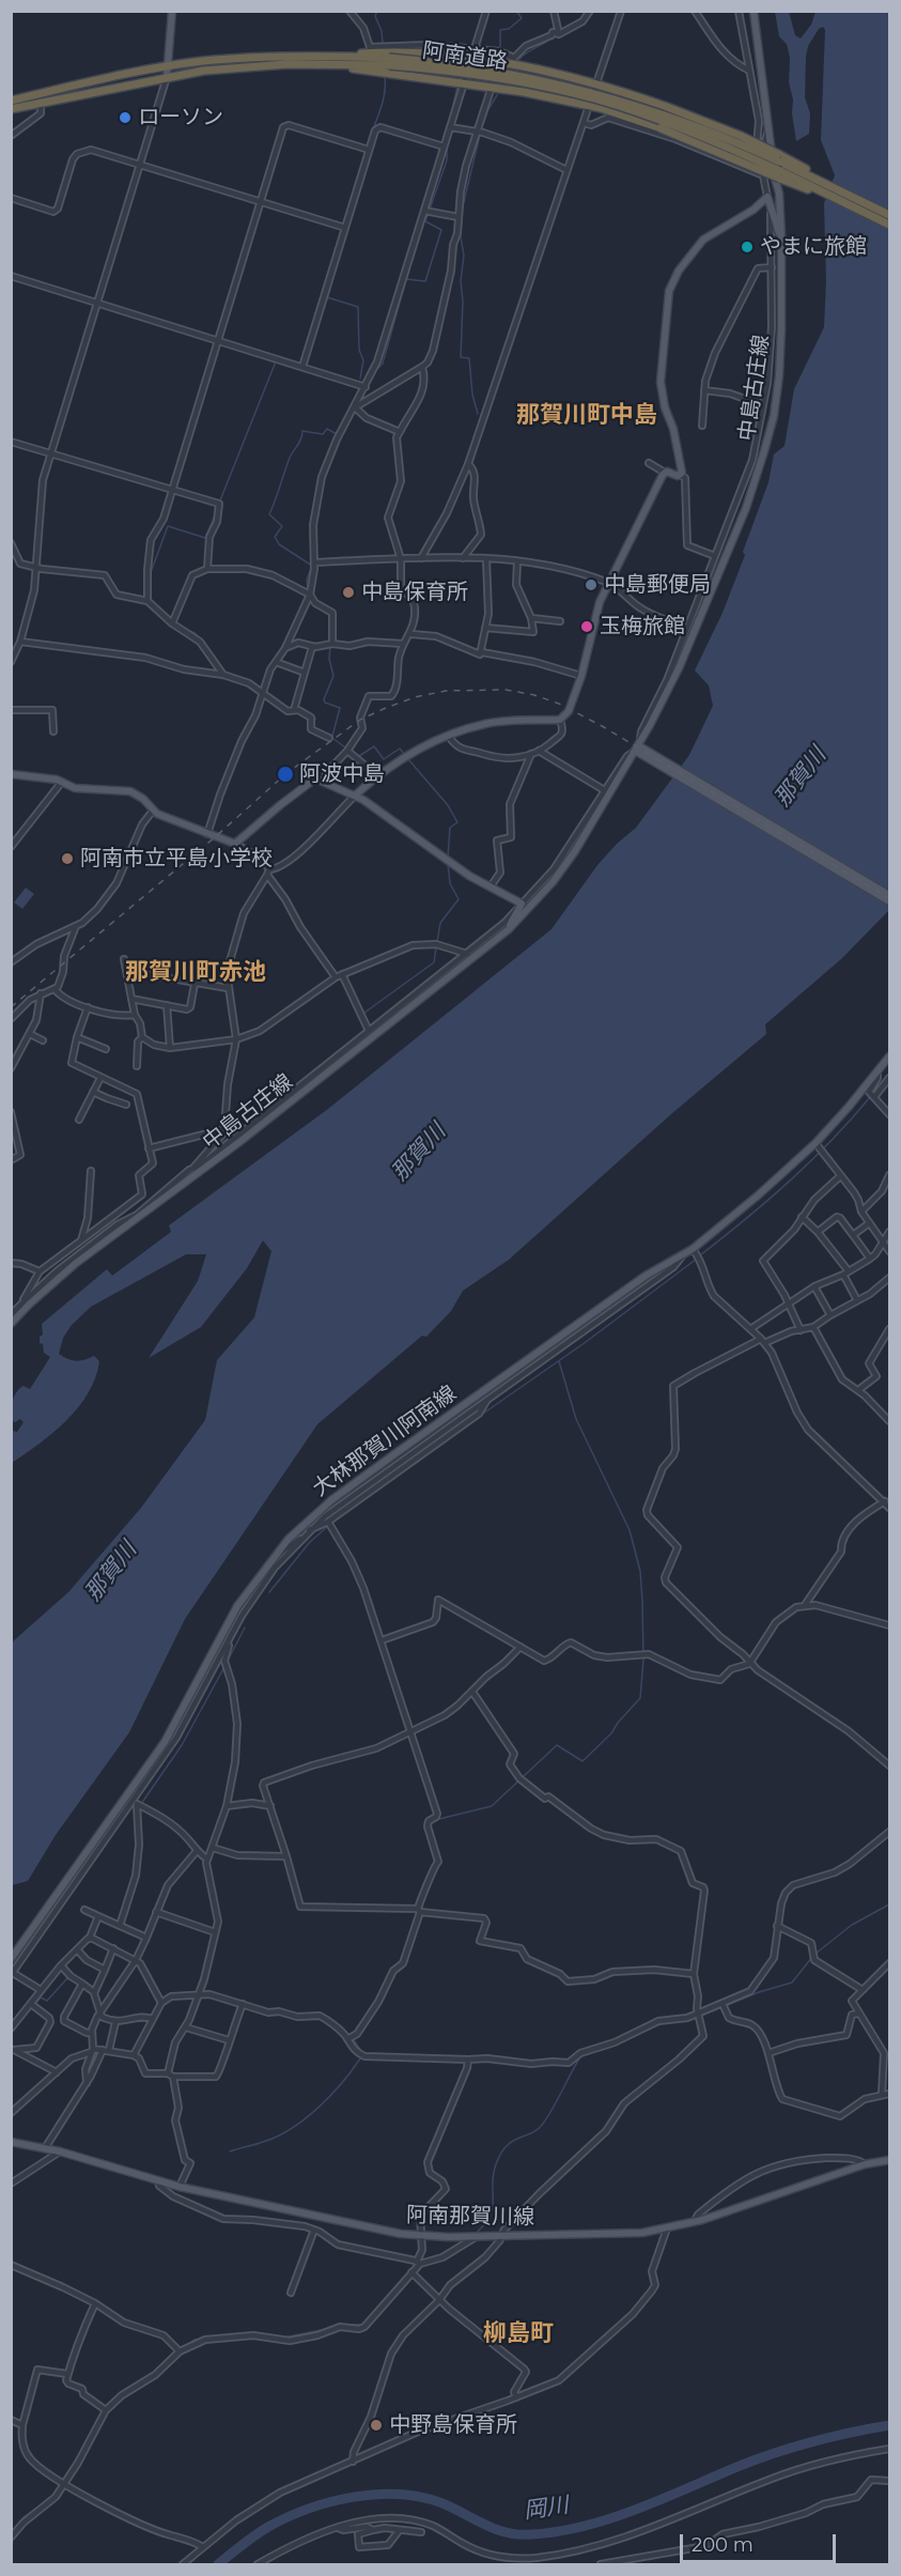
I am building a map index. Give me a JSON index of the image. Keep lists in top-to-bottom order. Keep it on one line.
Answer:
{"streets":{"highway":["阿南道路"],"main road":["中島古庄線","大林那賀川阿南線","阿南那賀川線"]},"districts":["那賀川町中島","那賀川町赤池","柳島町"],"water":["那賀川","岡川"],"places":["ローソン","やまに旅館","中島郵便局","中島保育所","玉梅旅館","阿波中島","阿南市立平島小学校","中野島保育所"],"scale_bar":"200 m"}
